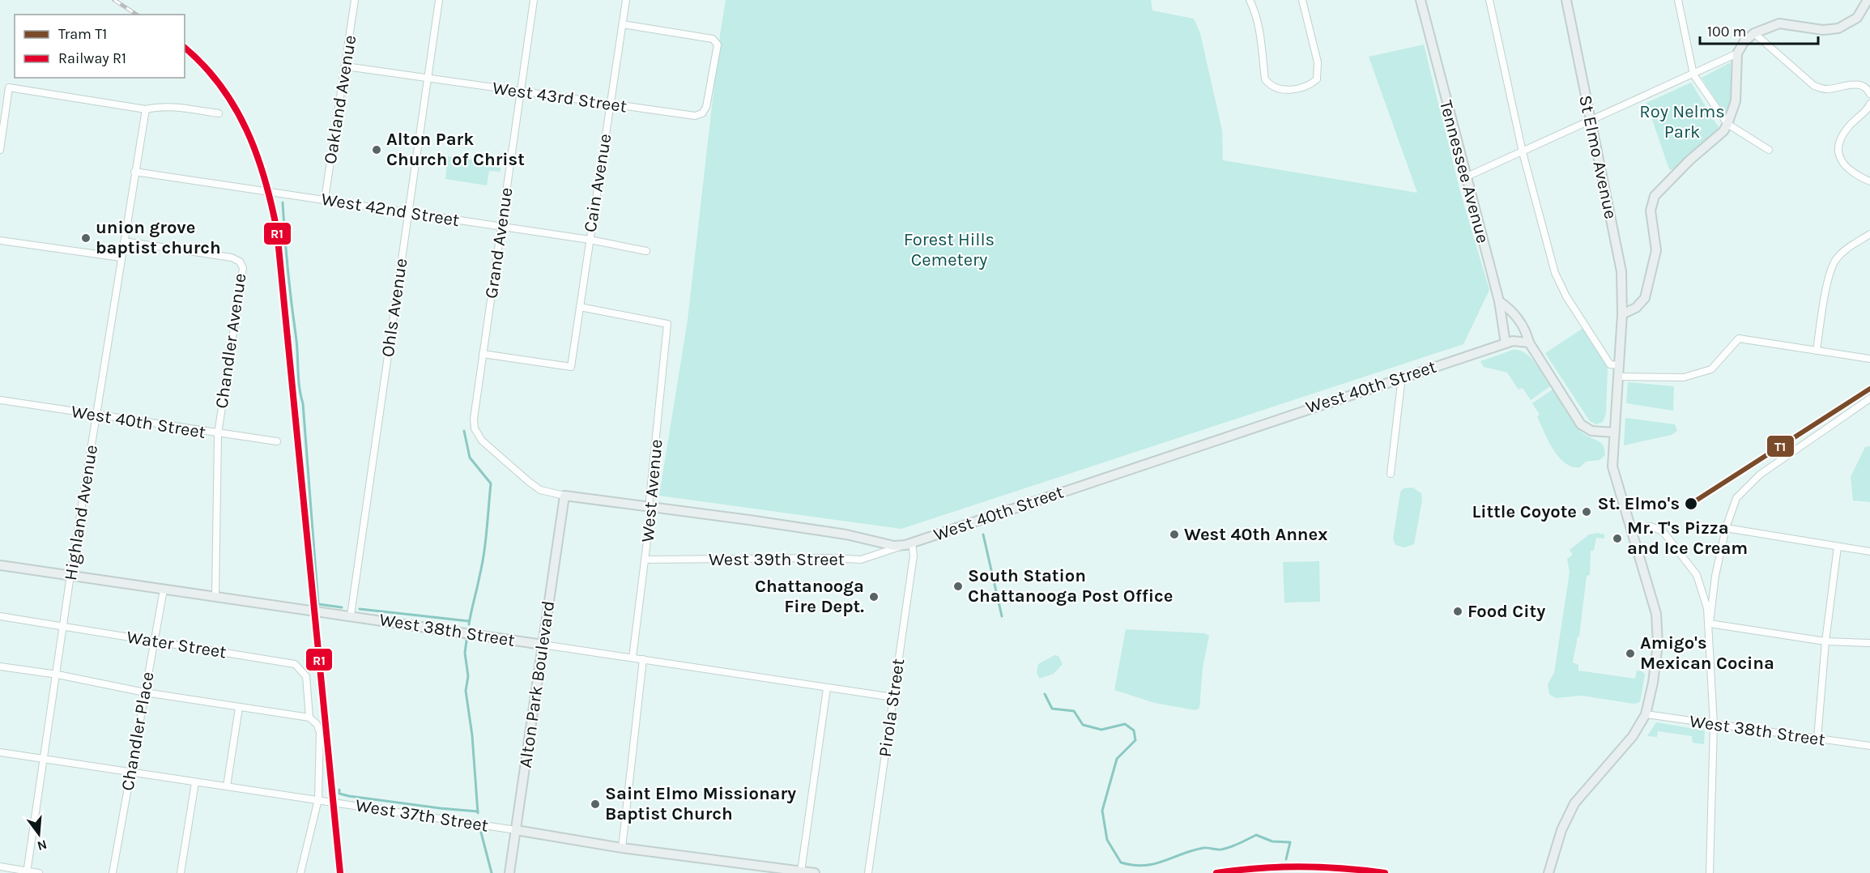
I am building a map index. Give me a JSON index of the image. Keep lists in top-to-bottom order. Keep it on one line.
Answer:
{"streets":{"main road":["St Elmo Avenue","Tennessee Avenue","West 40th Street","West 38th Street","Alton Park Boulevard","West 37th Street"],"street":["West 43rd Street","Oakland Avenue","Cain Avenue","West 42nd Street","Grand Avenue","Ohls Avenue","Chandler Avenue","West Avenue","Highland Avenue","West 39th Street","Water Street","Pirola Street","Chandler Place"]},"crossings":[["West 43rd Street","Oakland Avenue"],["West 43rd Street","Cain Avenue"],["West 43rd Street","Grand Avenue"],["West 43rd Street","Ohls Avenue"],["Oakland Avenue","West 42nd Street"],["Tennessee Avenue","West 40th Street"],["Cain Avenue","West 42nd Street"],["Cain Avenue","Grand Avenue"],["Cain Avenue","West Avenue"],["West 42nd Street","Grand Avenue"],["West 42nd Street","Ohls Avenue"],["West 42nd Street","Highland Avenue"],["Grand Avenue","West 40th Street"],["Ohls Avenue","West 38th Street"],["Chandler Avenue","West 40th Street"],["Chandler Avenue","Highland Avenue"],["Chandler Avenue","West 38th Street"],["West 40th Street","West Avenue"],["West 40th Street","Highland Avenue"],["West 40th Street","West 39th Street"],["West 40th Street","Alton Park Boulevard"],["West 40th Street","Pirola Street"],["West Avenue","West 39th Street"],["West Avenue","West 38th Street"],["Highland Avenue","West 38th Street"],["Highland Avenue","Water Street"],["Highland Avenue","West 37th Street"],["West 39th Street","Pirola Street"],["West 38th Street","Alton Park Boulevard"],["West 38th Street","Pirola Street"],["West 38th Street","Chandler Place"],["Water Street","Chandler Place"],["Alton Park Boulevard","West 37th Street"],["Chandler Place","West 37th Street"]],"parks":["Roy Nelms Park","Forest Hills Cemetery"],"places":["Alton Park Church of Christ","union grove baptist church","St. Elmo's","Little Coyote","West 40th Annex","Mr. T's Pizza and Ice Cream","South Station Chattanooga Post Office","Chattanooga Fire Dept.","Food City","Amigo's Mexican Cocina","Saint Elmo Missionary Baptist Church"],"lines":["rail line R1","tram line T1"],"legend":["Tram T1","Railway R1"],"scale_bar":"100 m","north":"bottom"}
